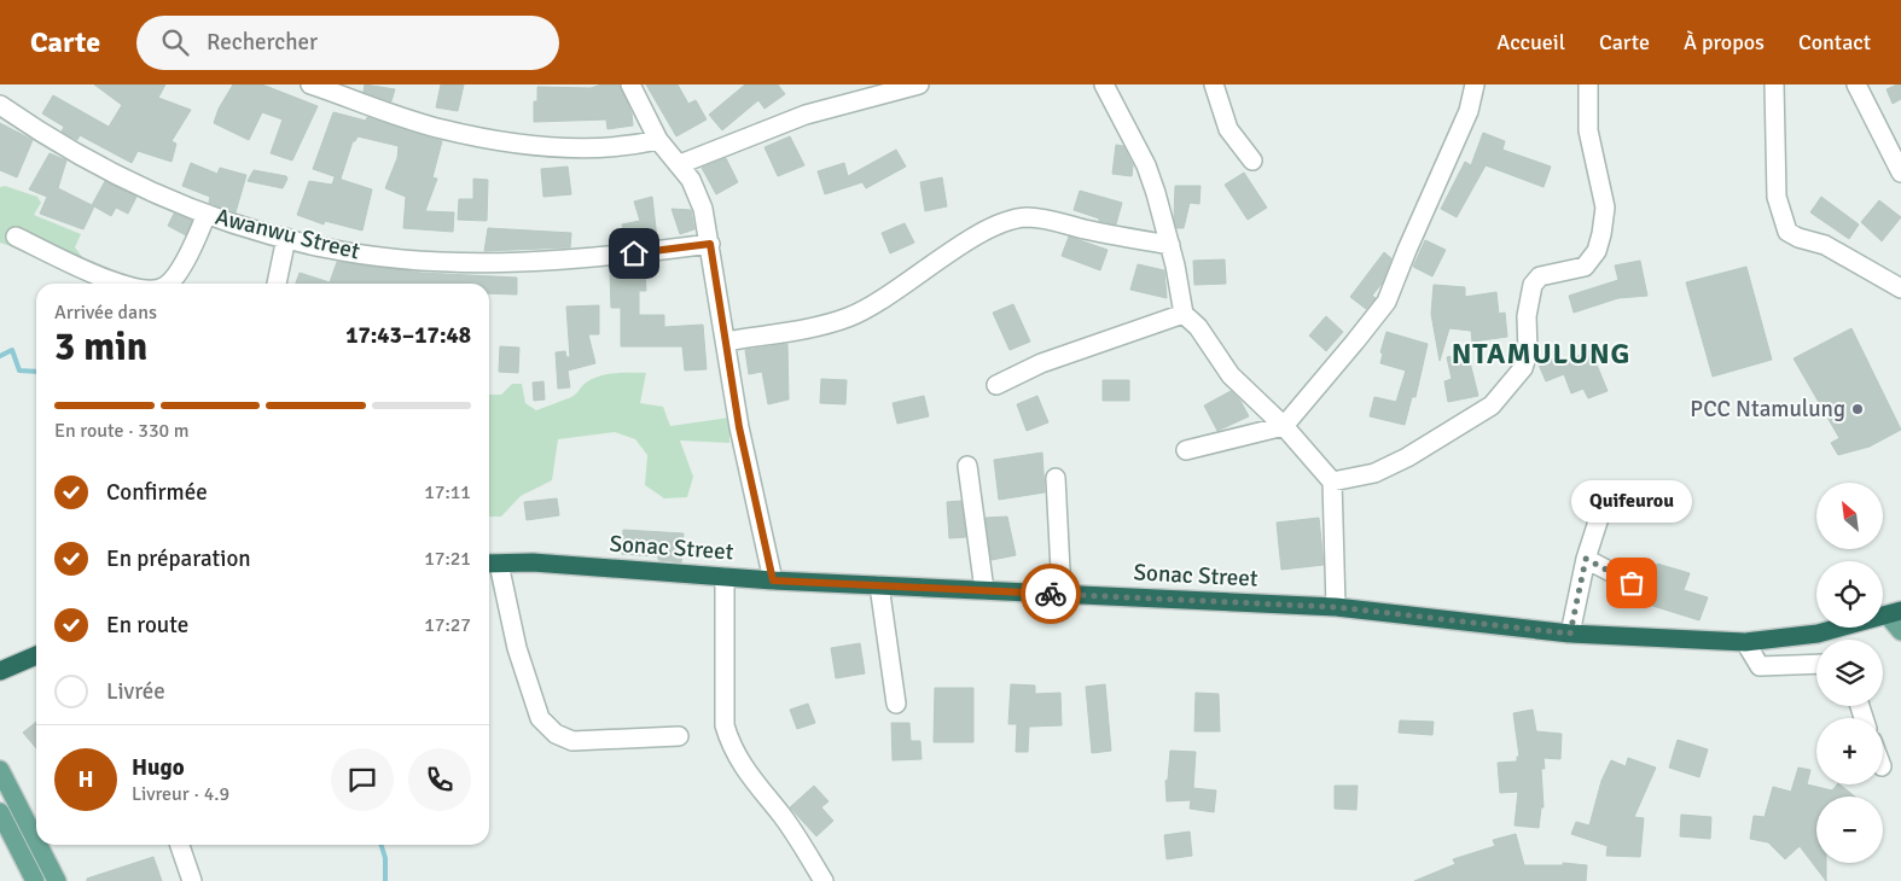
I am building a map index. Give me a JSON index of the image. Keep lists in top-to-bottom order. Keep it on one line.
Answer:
{"streets":{"highway":["Sonac Street"],"street":["Awanwu Street"]},"districts":["NTAMULUNG"],"places":["PCC Ntamulung","Quifeurou"],"north":"top left","page":{"header":"Carte","search":"Rechercher","nav":["Accueil","Carte","À propos","Contact"],"heading":["3 min","Arrivée dans","17:43–17:48"],"panel":["Hugo","Livreur · 4.9"],"bar":"En route · 330 m","list":[["Confirmée","17:11"],["En préparation","17:21"],["En route","17:27"],"Livrée"],"bubble":"Quifeurou","map_buttons":["+","−"],"round":"H"}}
